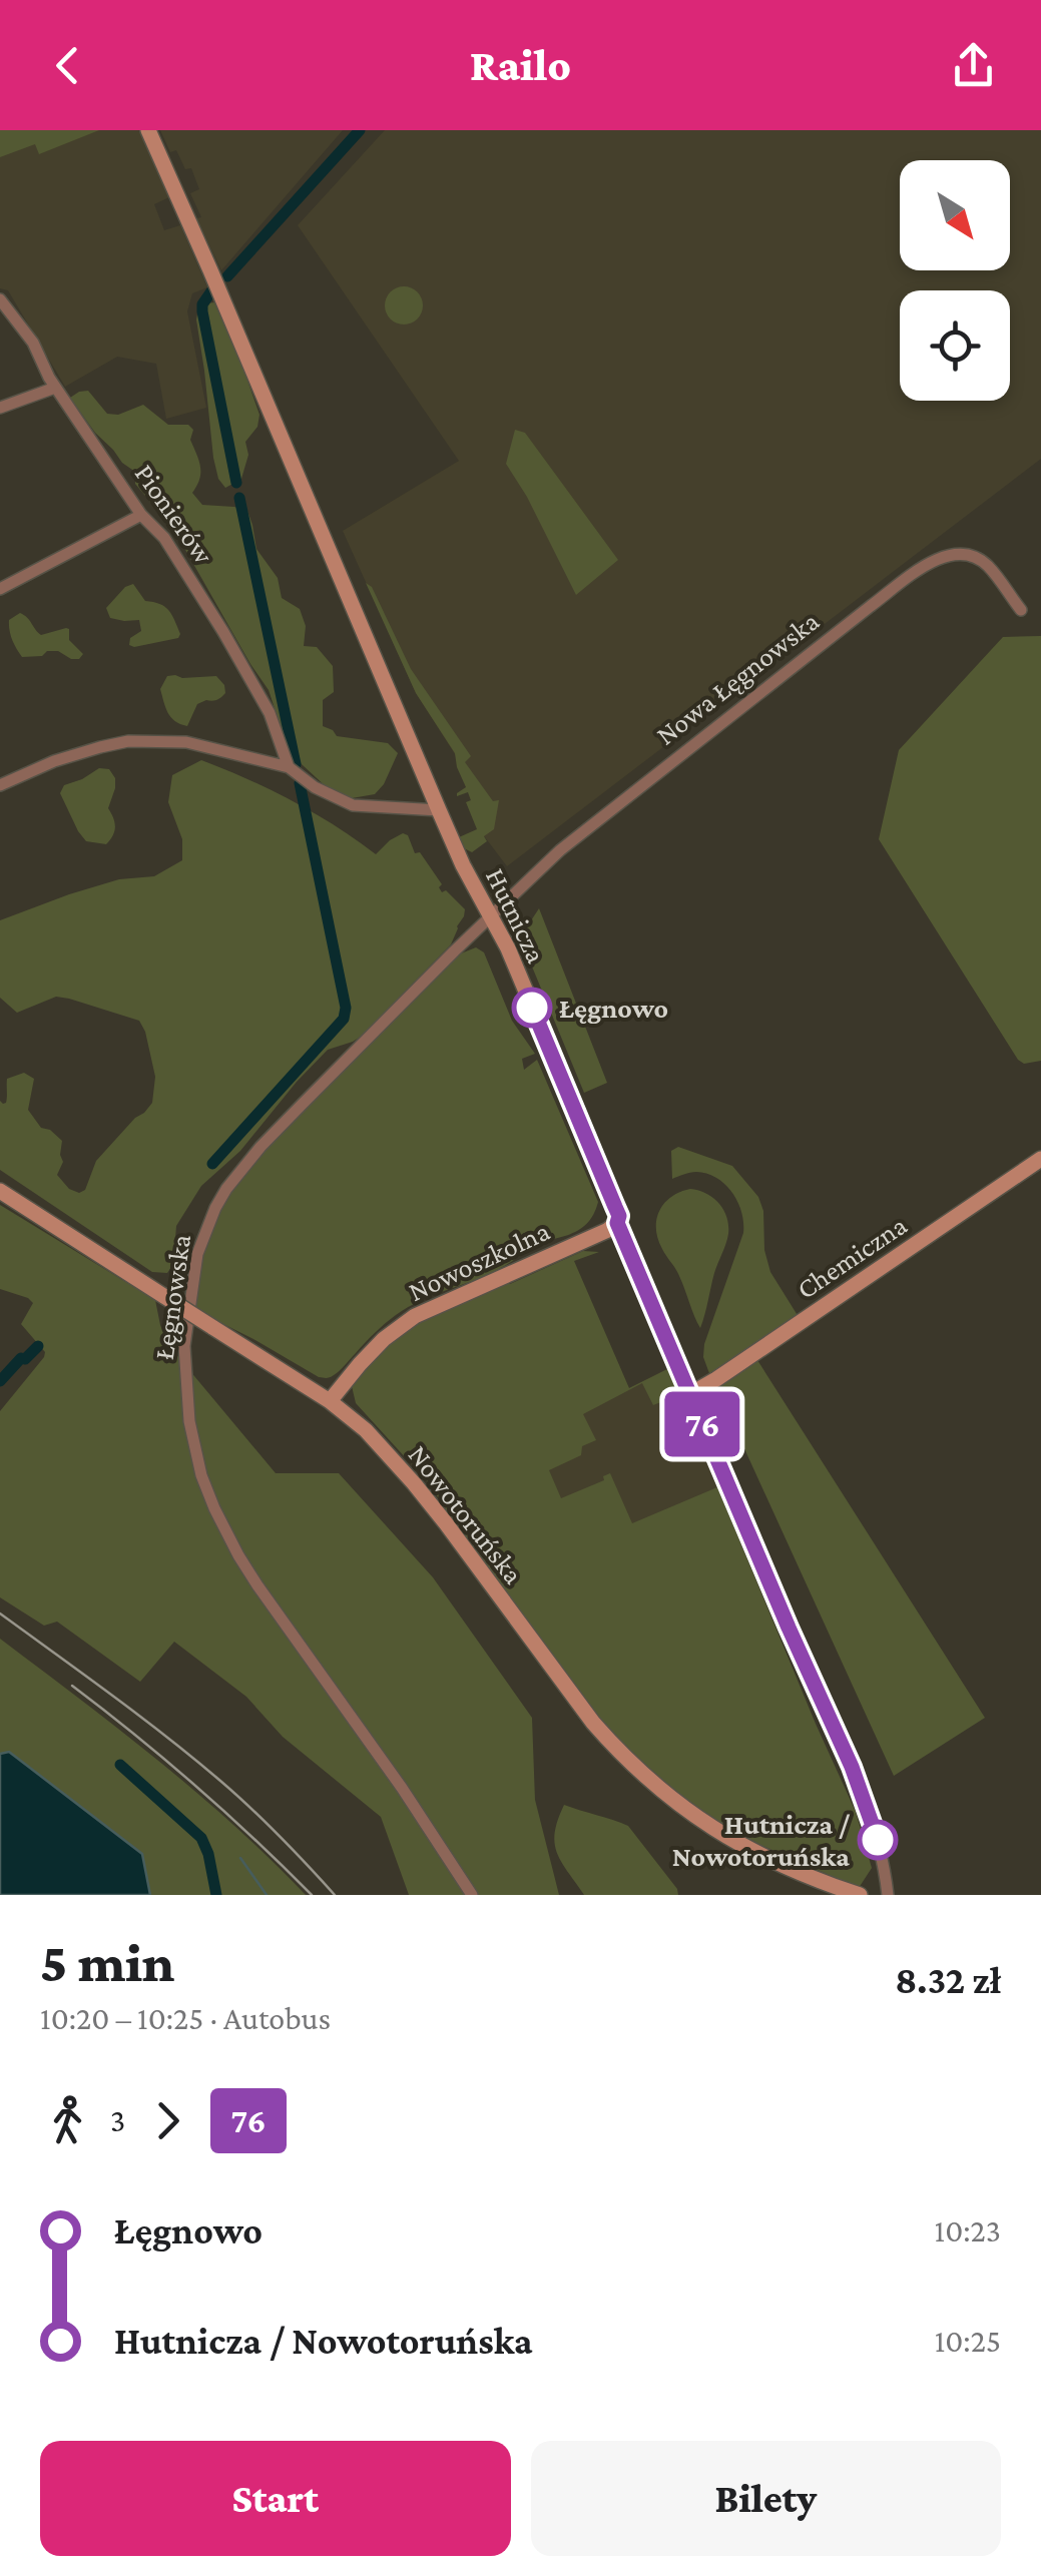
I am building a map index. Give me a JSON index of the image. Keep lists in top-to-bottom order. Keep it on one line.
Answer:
{"streets":{"street":["Pionierów","Nowa Łęgnowska","Hutnicza","Chemiczna","Nowoszkolna","Łęgnowska","Nowotoruńska"]},"crossings":[["Nowa Łęgnowska","Hutnicza"],["Nowa Łęgnowska","Łęgnowska"],["Hutnicza","Chemiczna"],["Hutnicza","Nowoszkolna"],["Hutnicza","Łęgnowska"],["Nowoszkolna","Nowotoruńska"]],"places":["Łęgnowo","Hutnicza / Nowotoruńska"],"lines":["bus line 76"],"north":"bottom right","page":{"header":"Railo","on_map":"76","heading":["5 min","10:20 – 10:25 · Autobus","8.32 zł"],"legs":["3","76"],"list":[{"name":"Łęgnowo","value":"10:23"},{"name":"Hutnicza / Nowotoruńska","value":"10:25"}],"buttons":["Start","Bilety"]}}
